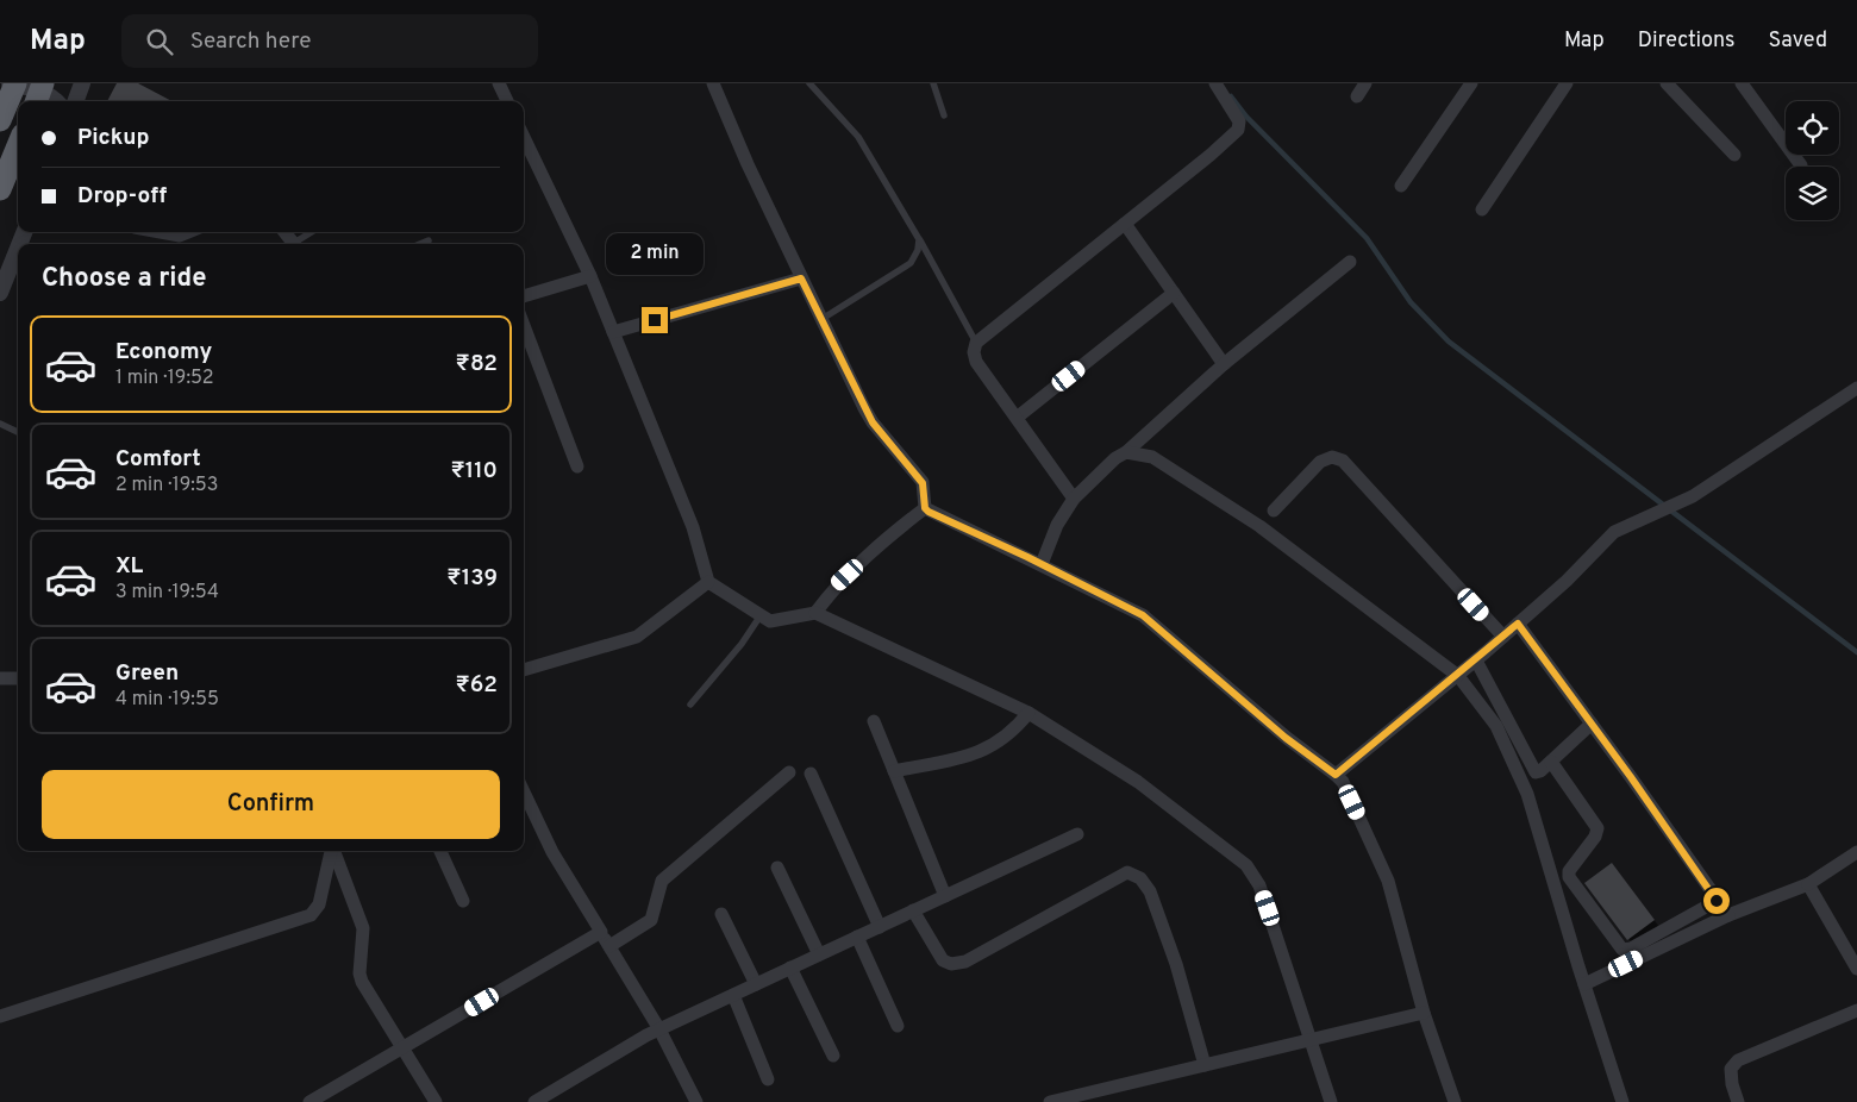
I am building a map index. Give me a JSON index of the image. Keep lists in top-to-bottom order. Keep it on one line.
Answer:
{"page":{"header":"Map","search":"Search here","nav":["Map","Directions","Saved"],"banner":["Pickup","Drop-off"],"bubble":"2 min","heading":"Choose a ride","list":[{"name":"Economy","note":"1 min · 19:52","value":"₹82"},{"name":"Comfort","note":"2 min · 19:53","value":"₹110"},{"name":"XL","note":"3 min · 19:54","value":"₹139"},{"name":"Green","note":"4 min · 19:55","value":"₹62"}],"buttons":"Confirm"}}
